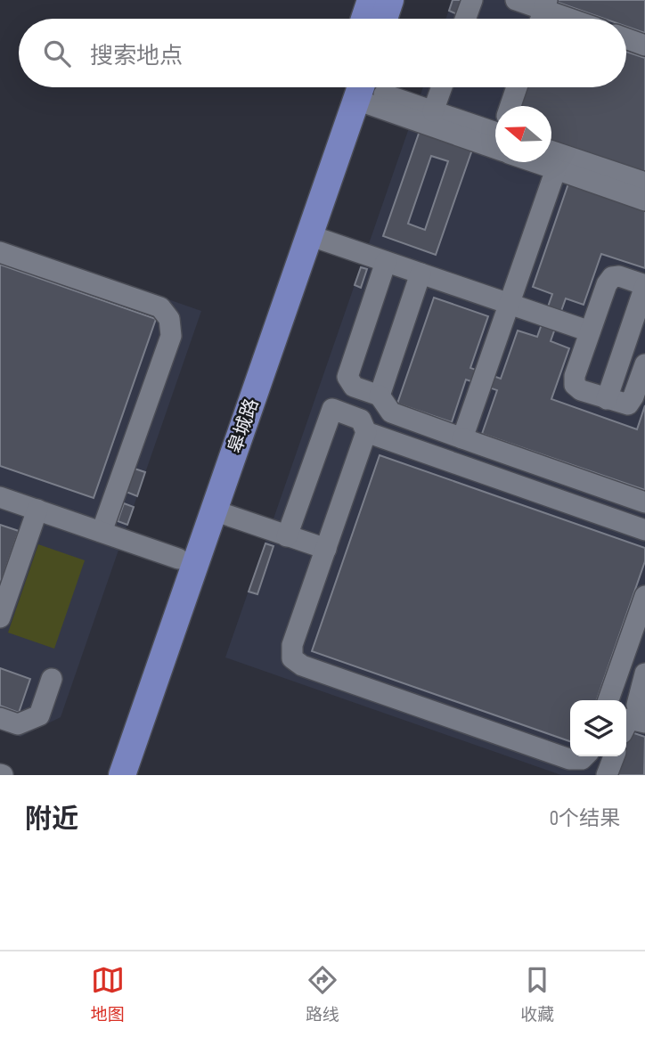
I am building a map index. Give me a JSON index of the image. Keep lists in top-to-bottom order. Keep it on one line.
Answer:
{"streets":{"main road":["皋城路"]},"north":"left","page":{"search":"搜索地点","heading":["附近","0个结果"],"nav":["地图","路线","收藏"]}}
